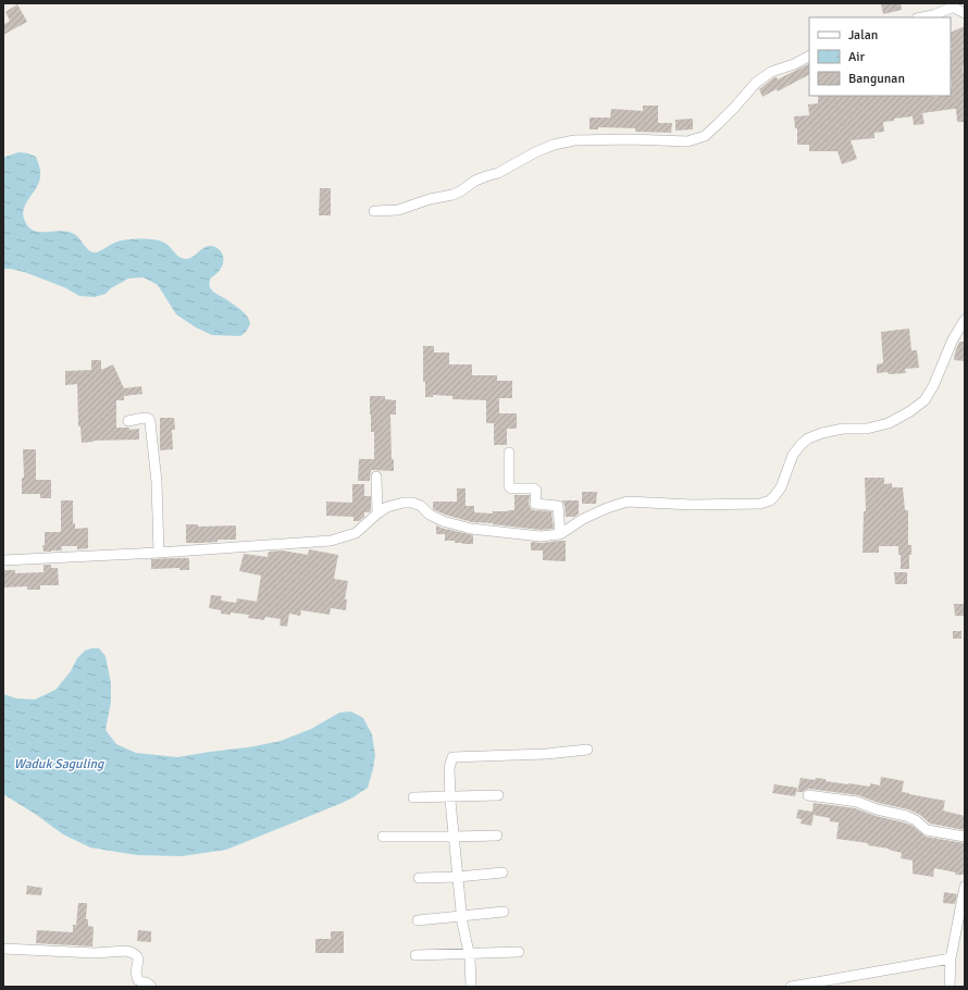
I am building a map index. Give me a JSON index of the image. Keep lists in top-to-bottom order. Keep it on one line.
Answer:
{"water":["Waduk Saguling"],"legend":["Jalan","Air","Bangunan"]}
